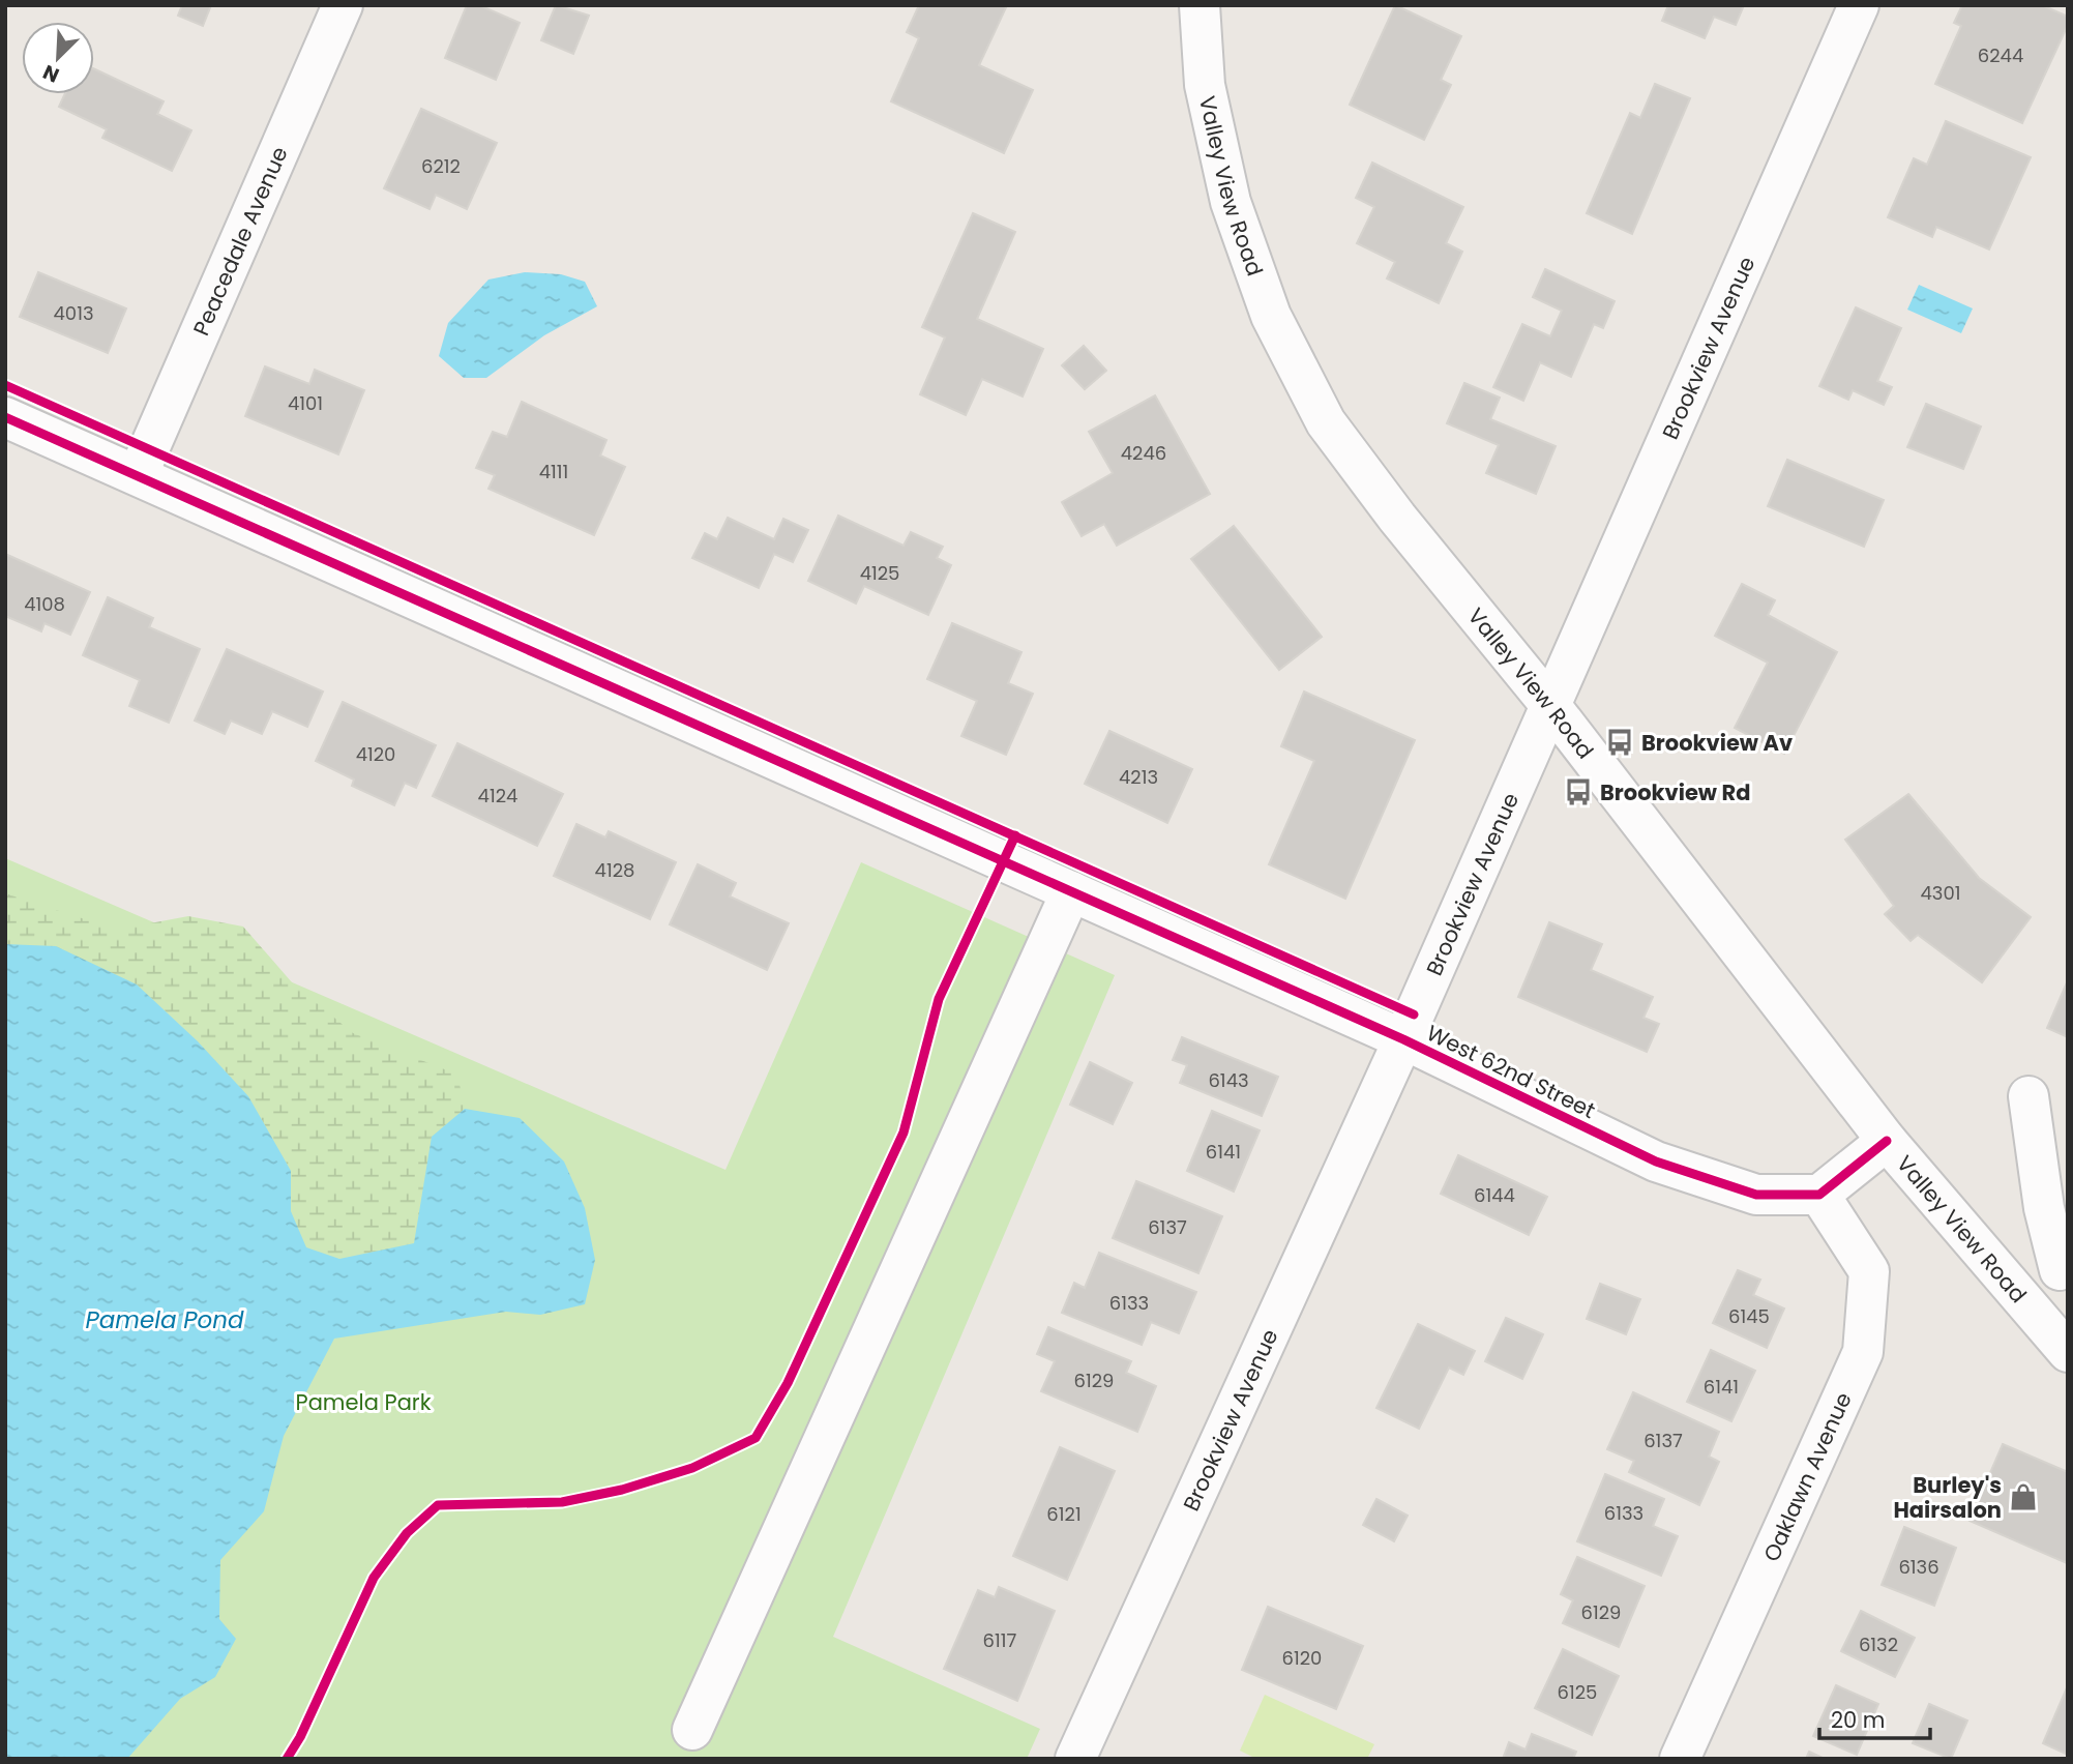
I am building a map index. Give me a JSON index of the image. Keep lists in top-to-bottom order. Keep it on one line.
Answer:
{"streets":{"street":["Valley View Road","Peacedale Avenue","Brookview Avenue","West 62nd Street","Oaklawn Avenue"]},"crossings":[["Valley View Road","Brookview Avenue"],["Peacedale Avenue","West 62nd Street"],["Brookview Avenue","West 62nd Street"],["West 62nd Street","Oaklawn Avenue"]],"water":["Pamela Pond"],"parks":["Pamela Park"],"places":{"bus stop":["Brookview Av","Brookview Rd"],"shop":["Burley's Hairsalon"]},"house_numbers":["6244","6212","4013","4101","4246","4111","4125","4108","4120","4213","4124","4128","4301","6143","6141","6144","6137","6133","6145","6129","6141","6137","6133","6121","6136","6129","6117","6132","6120","6125"],"scale_bar":"20 m","north":"bottom left"}
